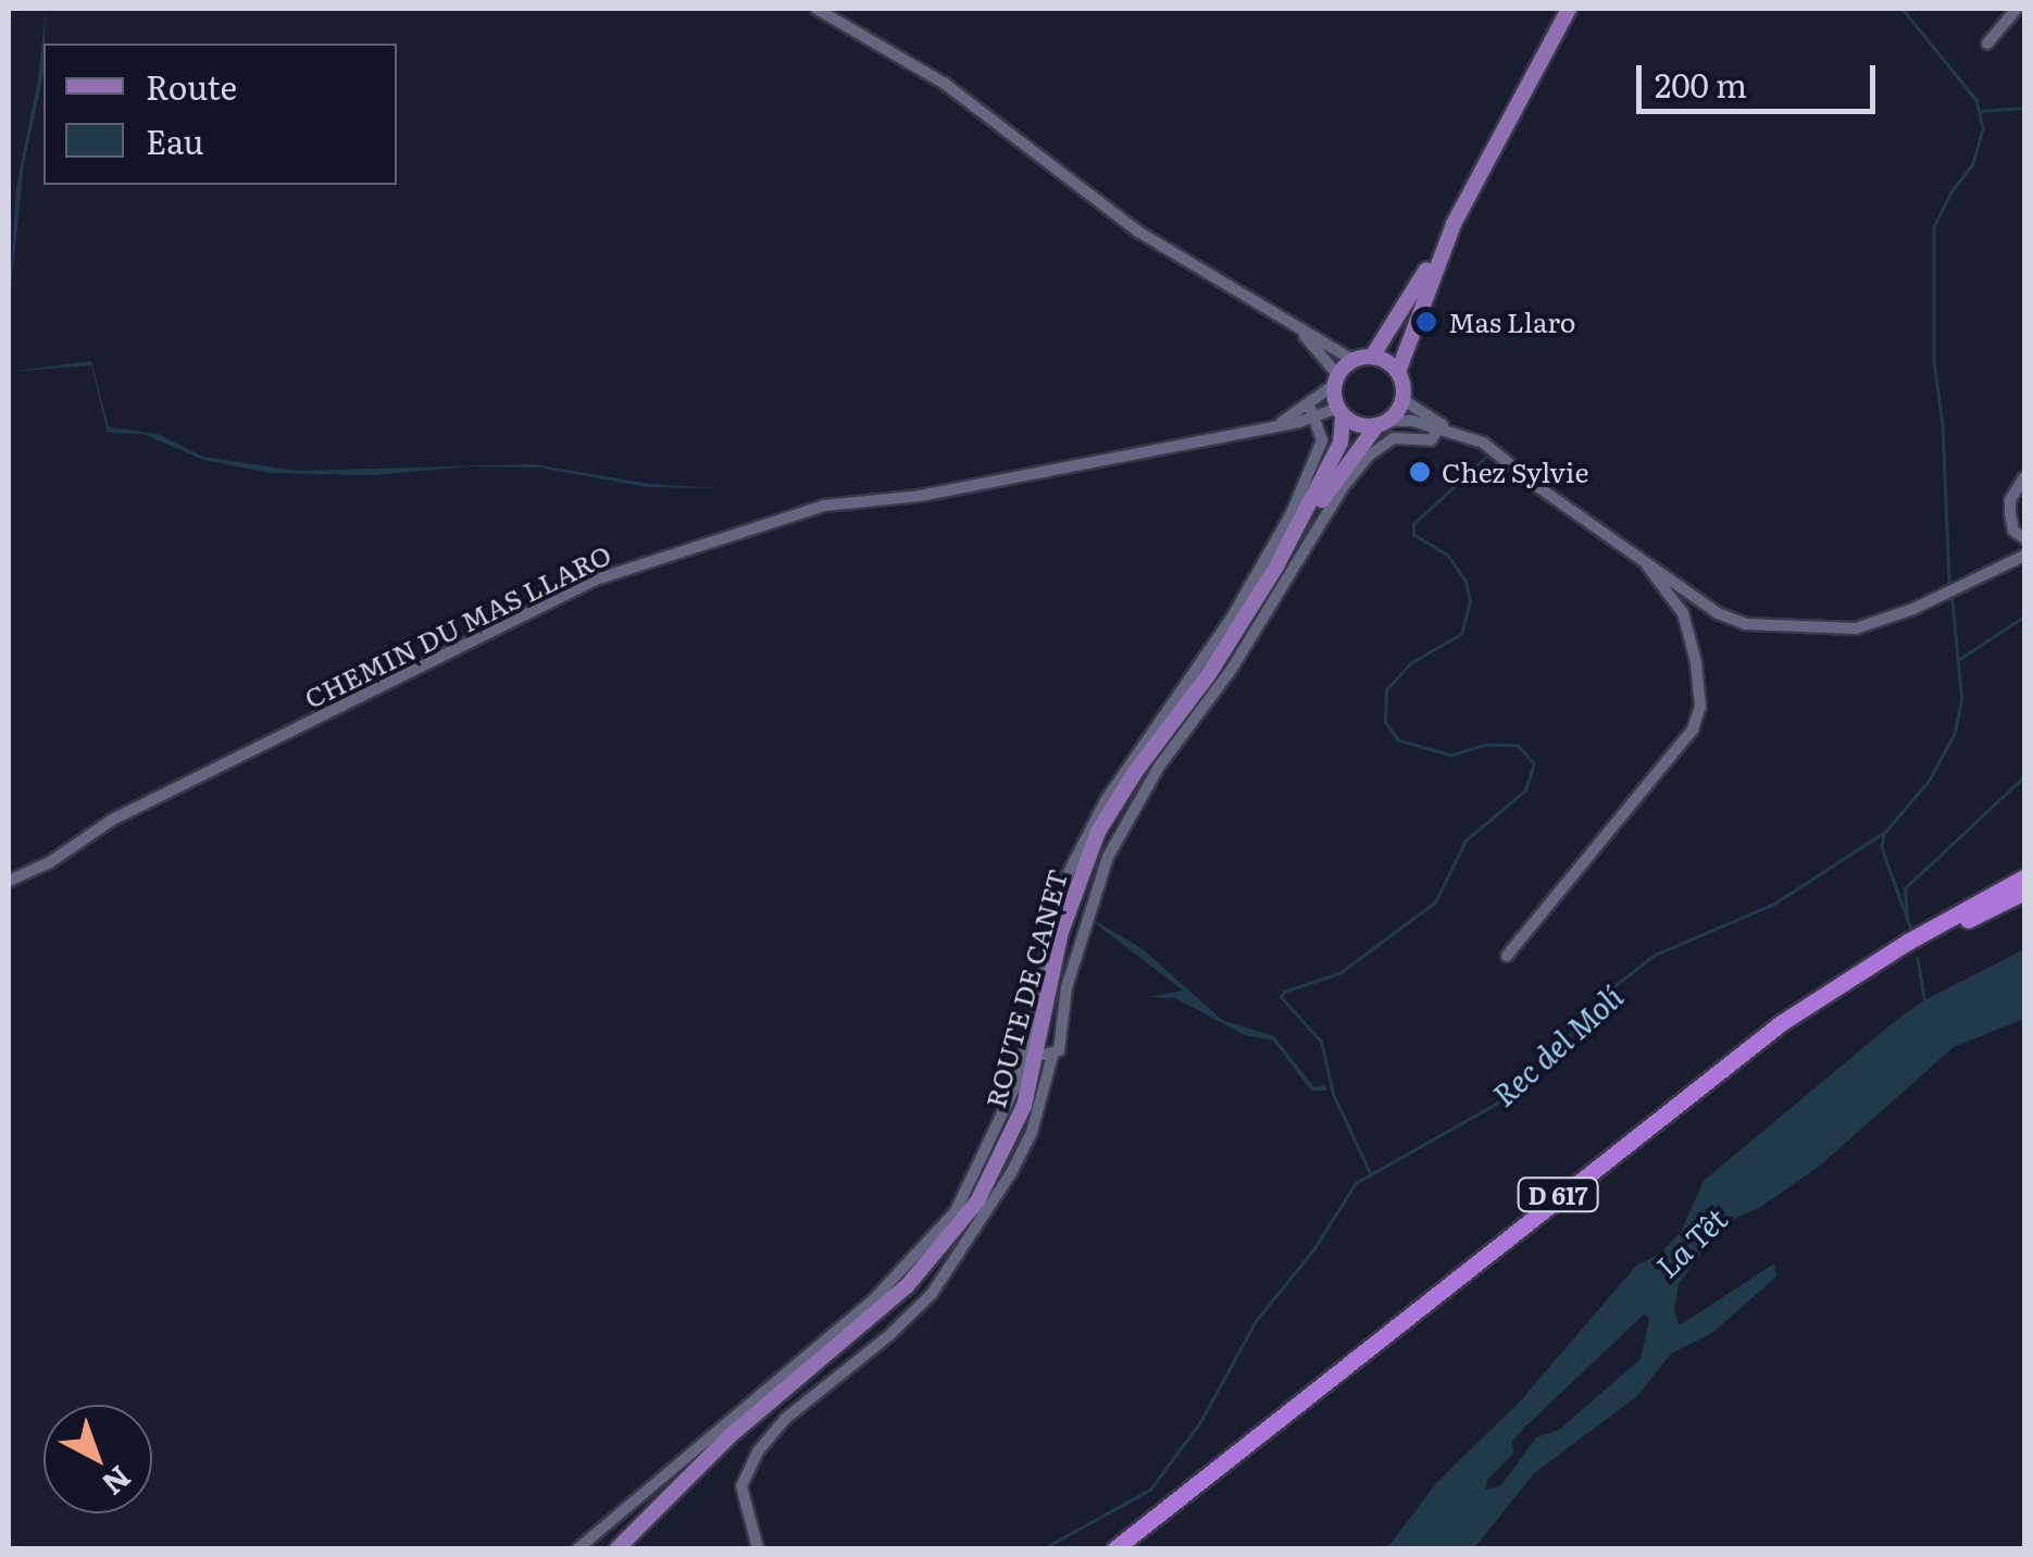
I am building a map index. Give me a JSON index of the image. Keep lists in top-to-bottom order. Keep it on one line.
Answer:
{"streets":{"highway":["D 617"],"main road":["ROUTE DE CANET"],"street":["CHEMIN DU MAS LLARO"]},"water":["Rec del Molí","La Têt"],"places":["Mas Llaro","Chez Sylvie"],"legend":["Route","Eau"],"scale_bar":"200 m","north":"bottom right"}
